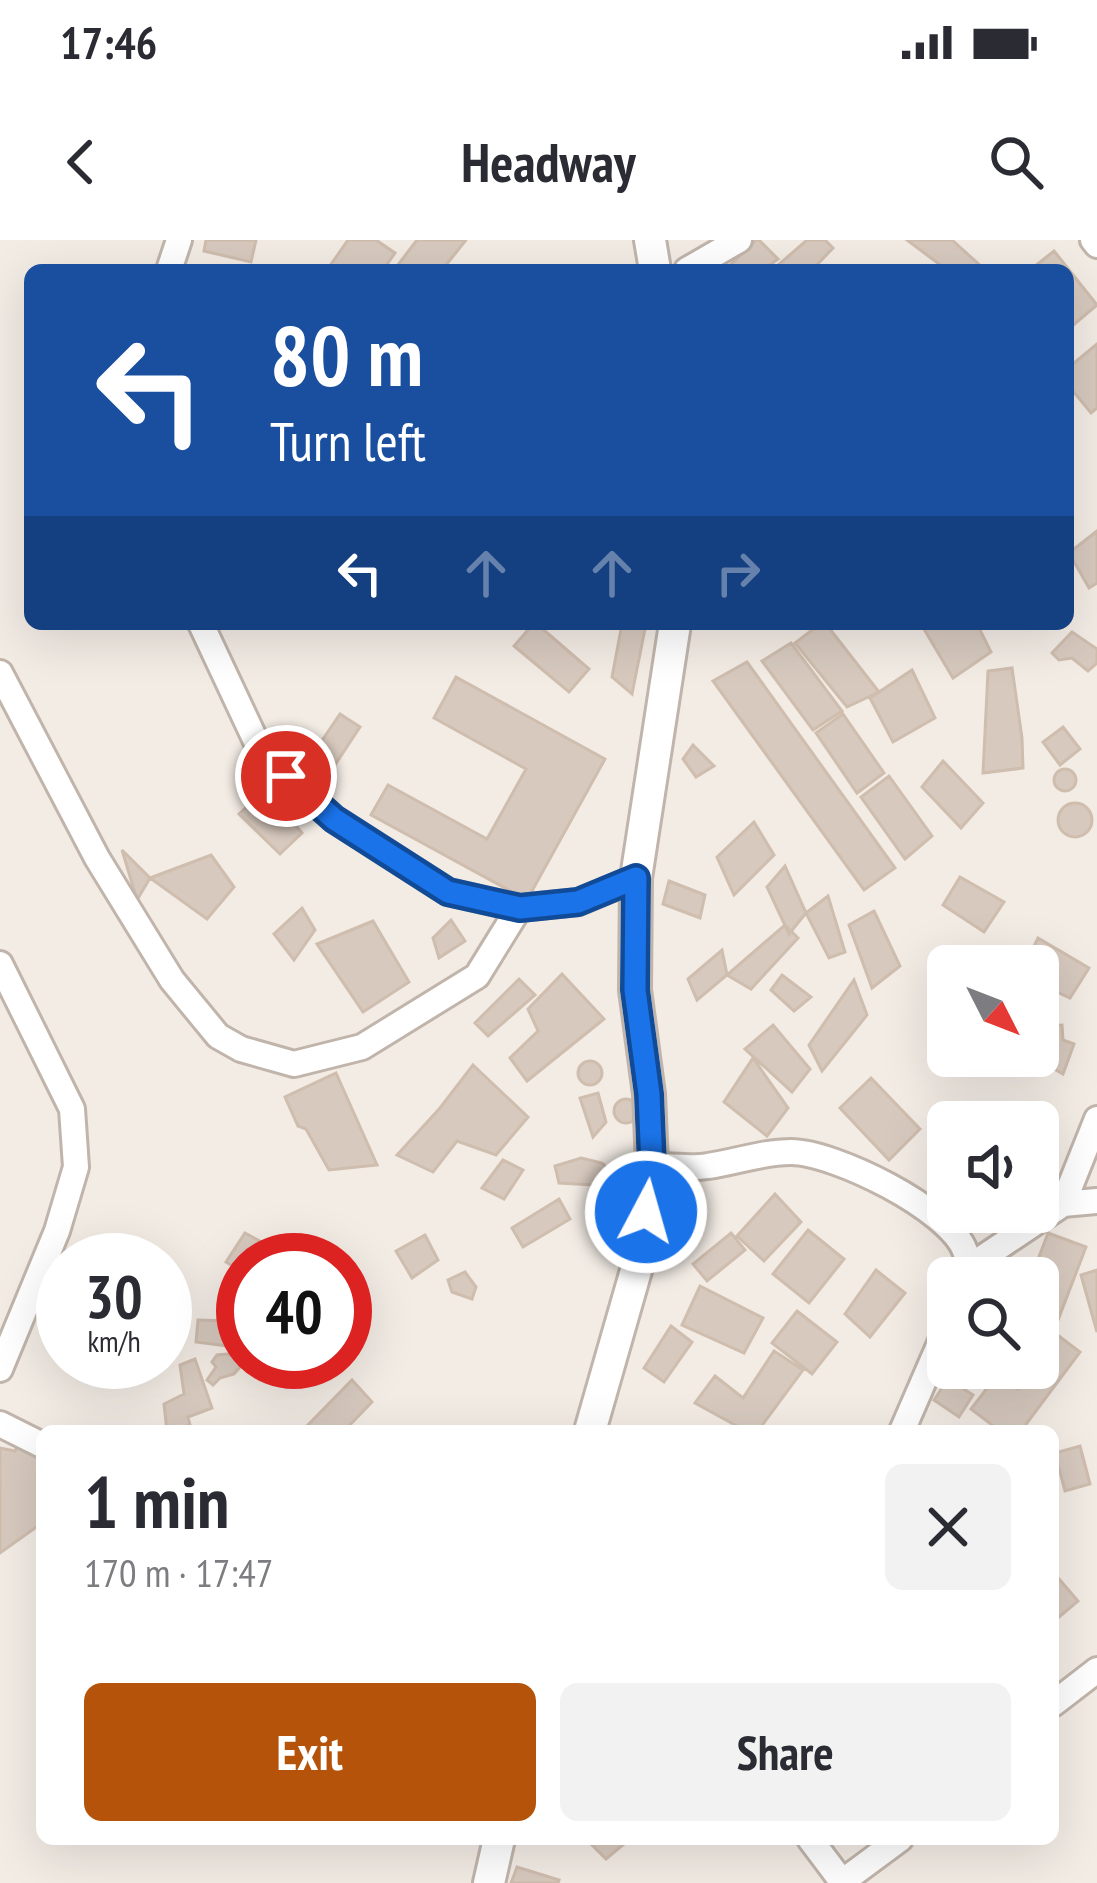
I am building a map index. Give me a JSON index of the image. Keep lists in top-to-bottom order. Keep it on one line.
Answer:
{"north":"bottom right","page":{"status":"17:46","header":"Headway","turn":["80 m","Turn left"],"speed":"30 km/h","limit":"40","heading":["1 min","170 m · 17:47"],"buttons":["Exit","Share"]}}
